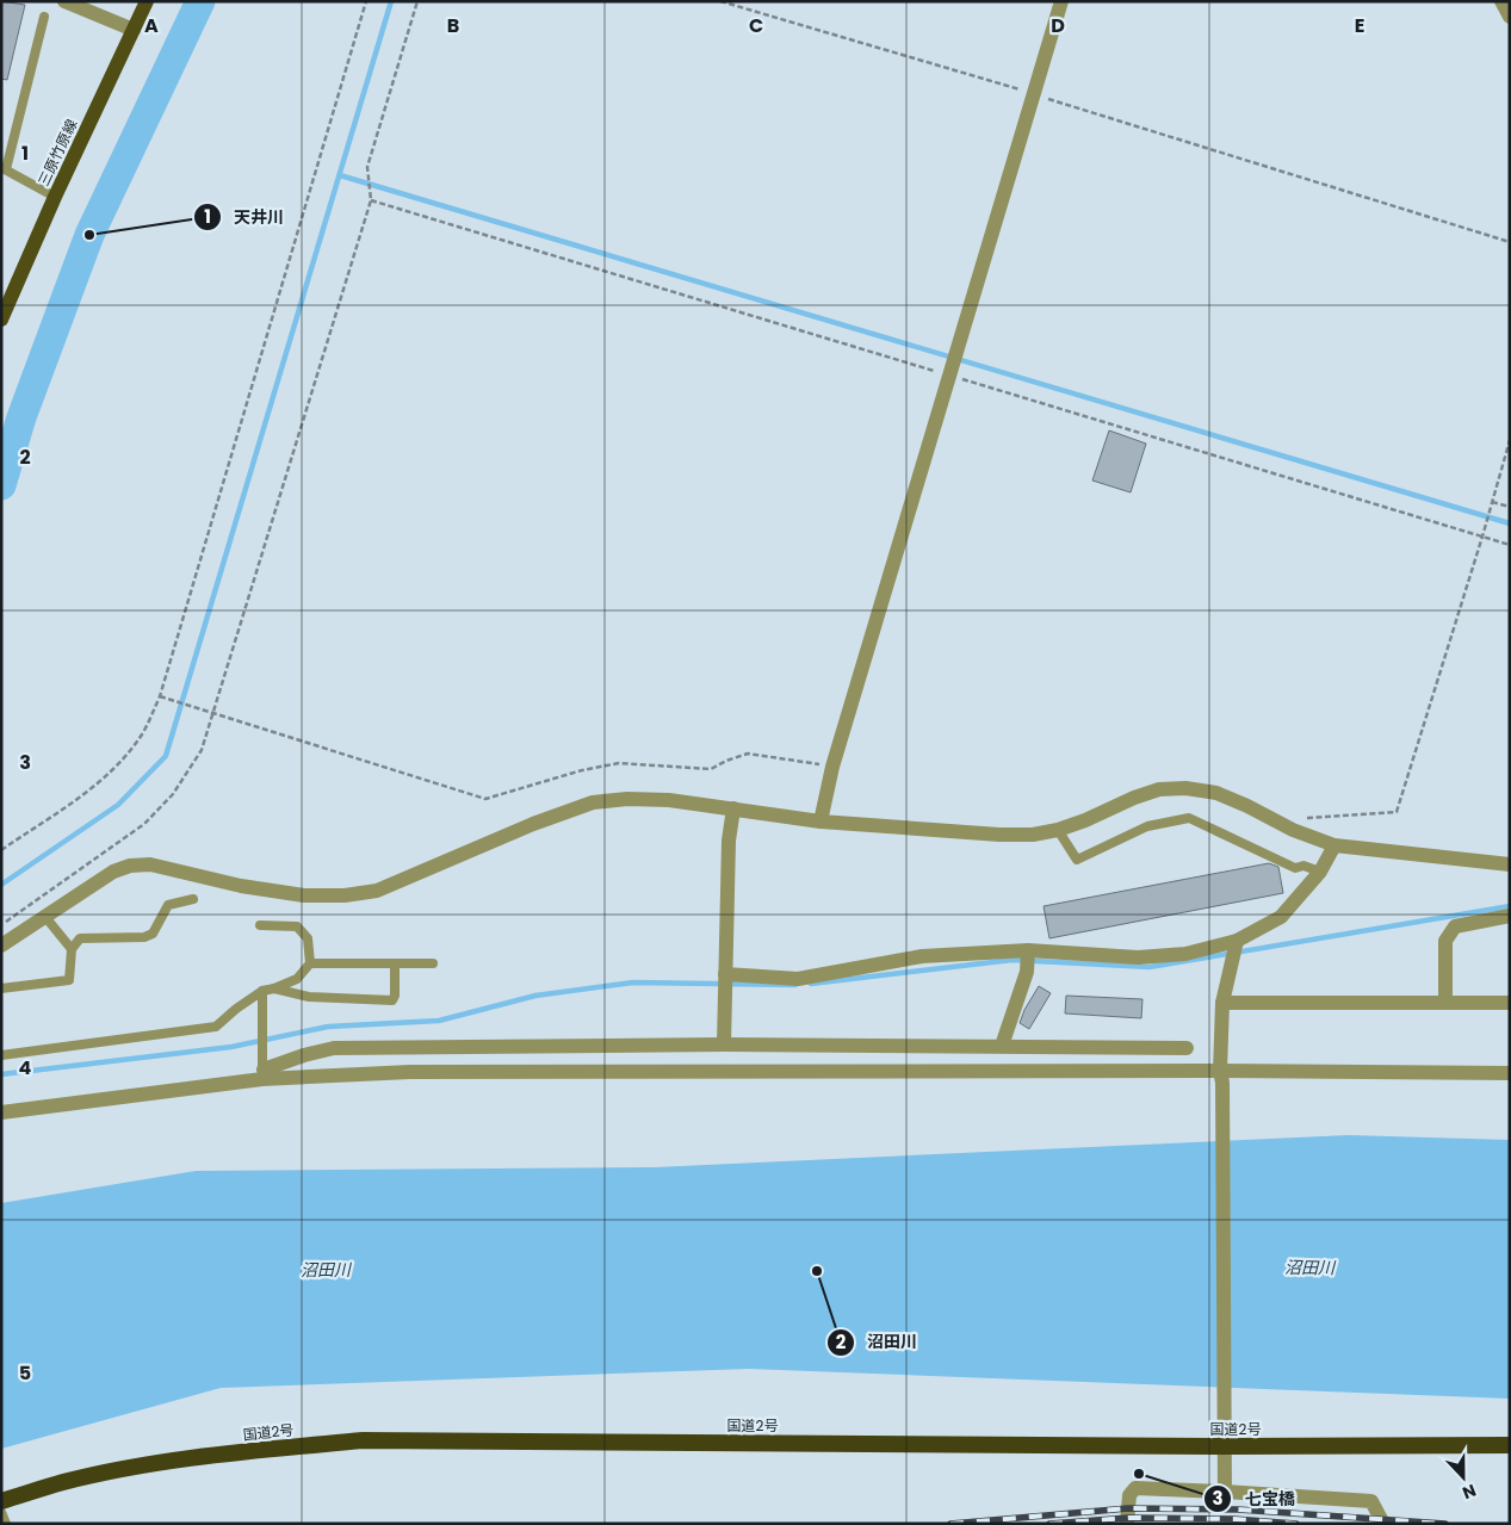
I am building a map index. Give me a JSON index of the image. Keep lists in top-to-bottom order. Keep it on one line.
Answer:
{"streets":{"highway":["国道2号"],"main road":["三原竹原線"]},"water":["沼田川"],"places":["天井川","沼田川","七宝橋"],"north":"bottom","grid":{"columns":["A","B","C","D","E"],"rows":["1","2","3","4","5"]}}
